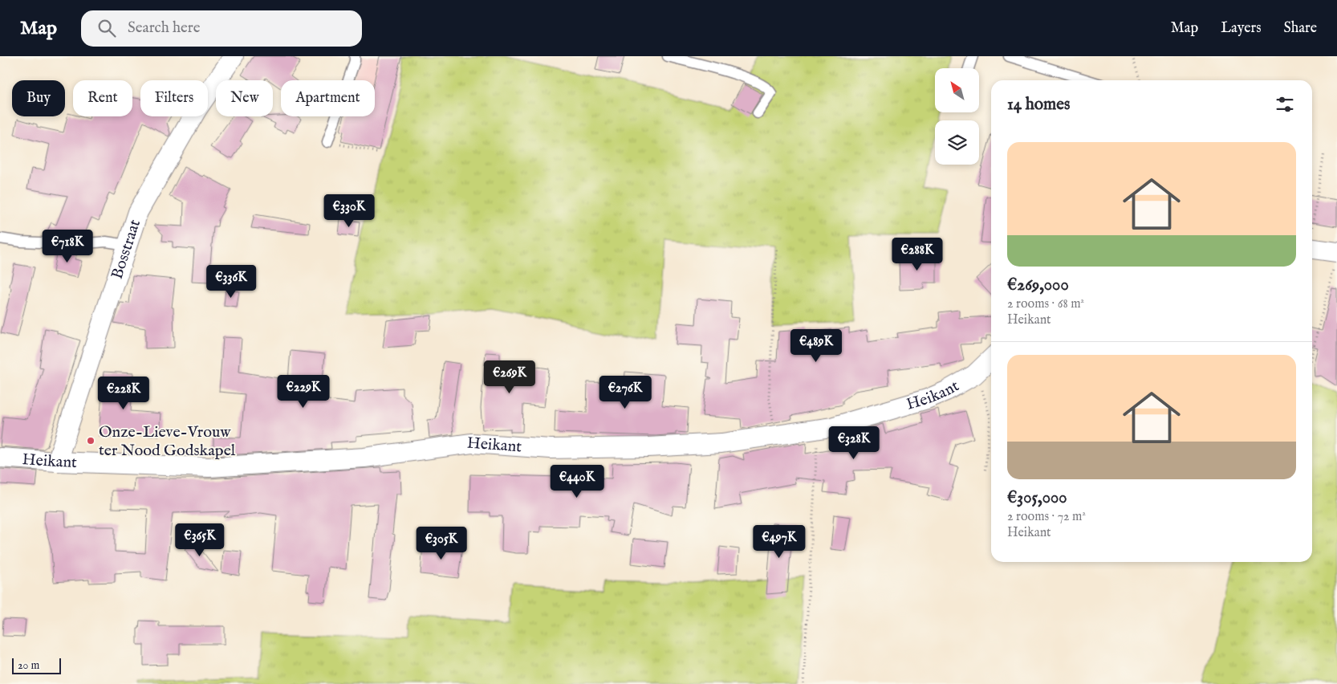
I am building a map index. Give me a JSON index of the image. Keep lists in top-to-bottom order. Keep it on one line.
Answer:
{"streets":{"street":["Bosstraat","Heikant"]},"crossings":[["Bosstraat","Heikant"]],"places":["Onze-Lieve-Vrouw ter Nood Godskapel"],"scale_bar":"20 m","north":"top left","page":{"header":"Map","search":"Search here","nav":["Map","Layers","Share"],"chip":["Buy","Rent","Filters","New","Apartment"],"heading":"14 homes","list":[{"name":"€269,000","note":"2 rooms · 68 m² · Heikant"},{"name":"€305,000","note":"2 rooms · 72 m² · Heikant"}],"price":["€330K","€718K","€288K","€336K","€489K","€269K","€229K","€276K","€228K","€328K","€440K","€365K","€497K","€305K"],"scale":"20 m"}}
